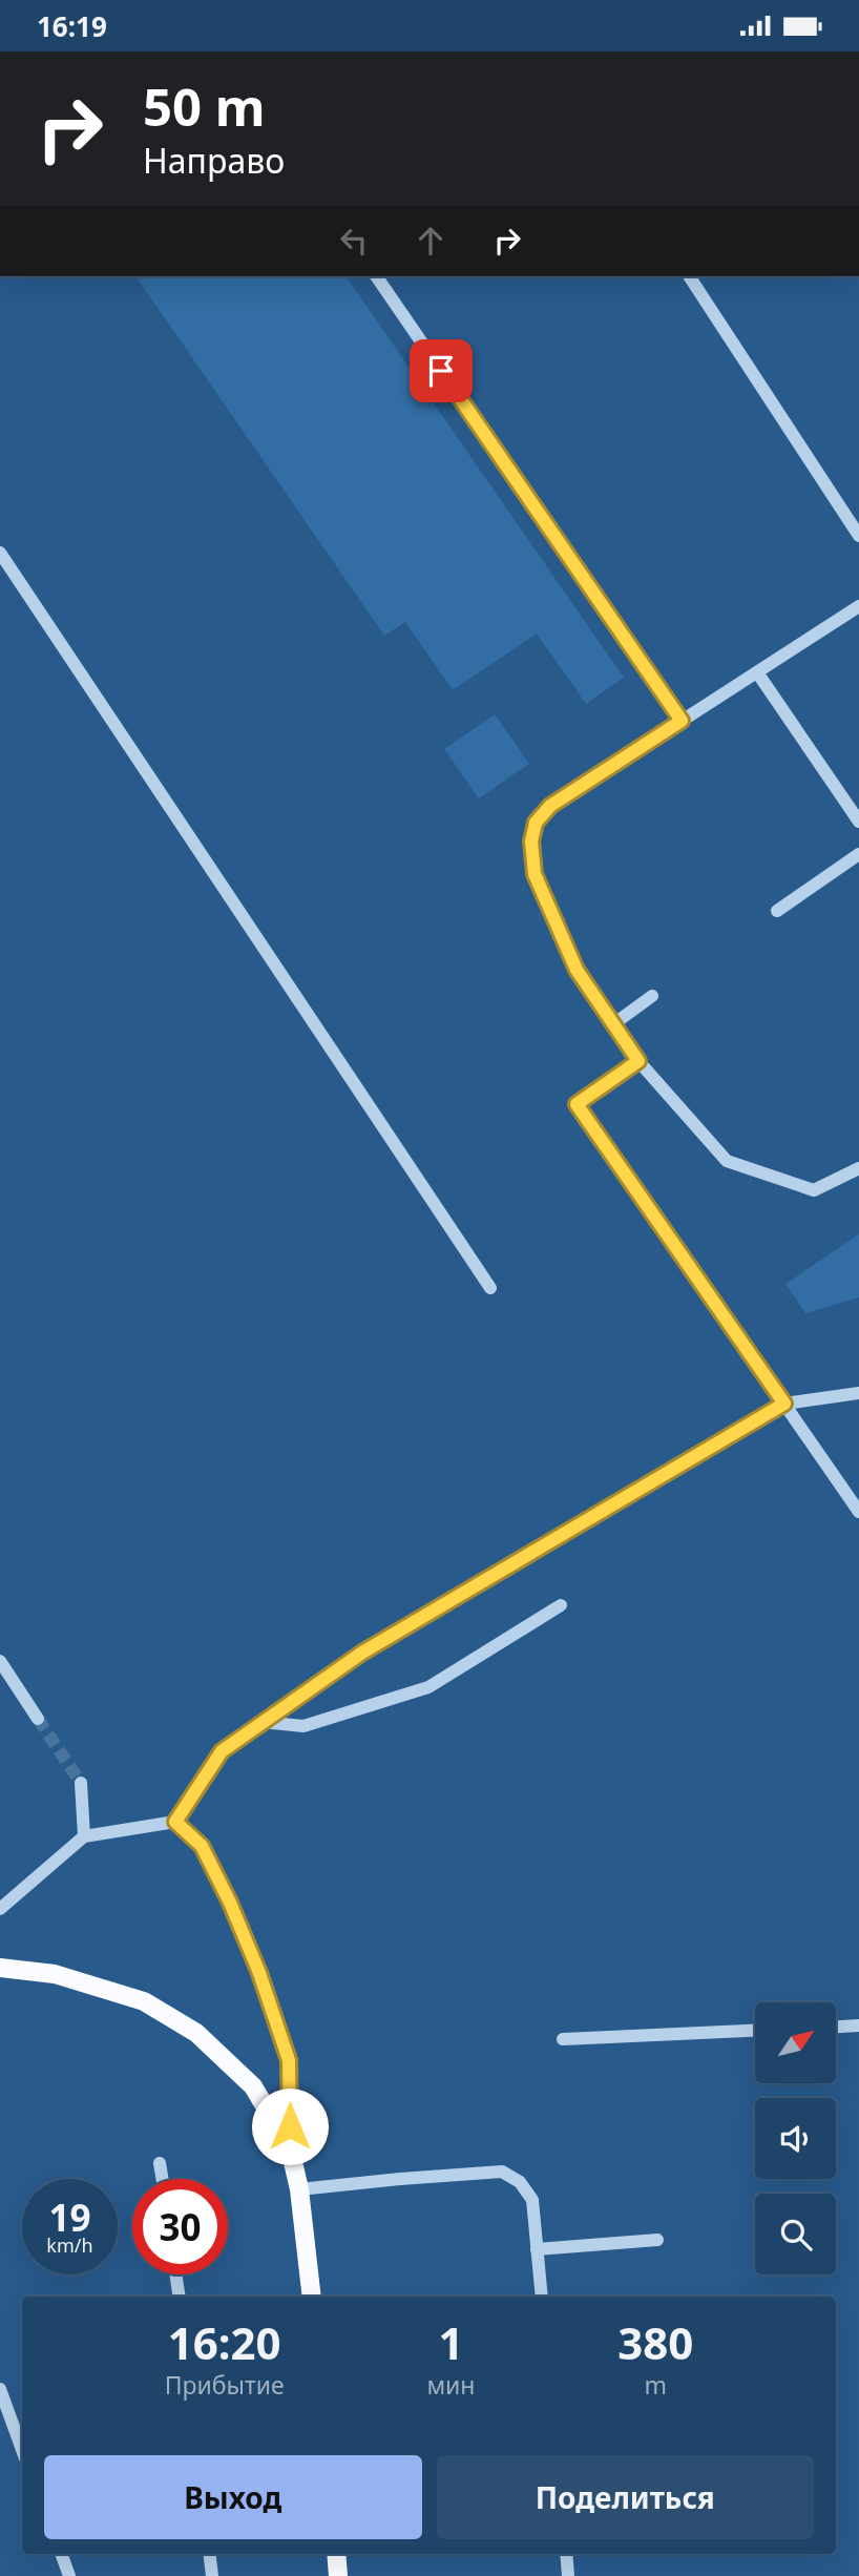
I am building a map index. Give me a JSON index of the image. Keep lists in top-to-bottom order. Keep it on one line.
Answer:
{"north":"top right","page":{"status":"16:19","turn":["50 m","Направо"],"speed":"19 km/h","limit":"30","eta":["16:20","Прибытие","1","мин","380","m"],"buttons":["Выход","Поделиться"]}}
